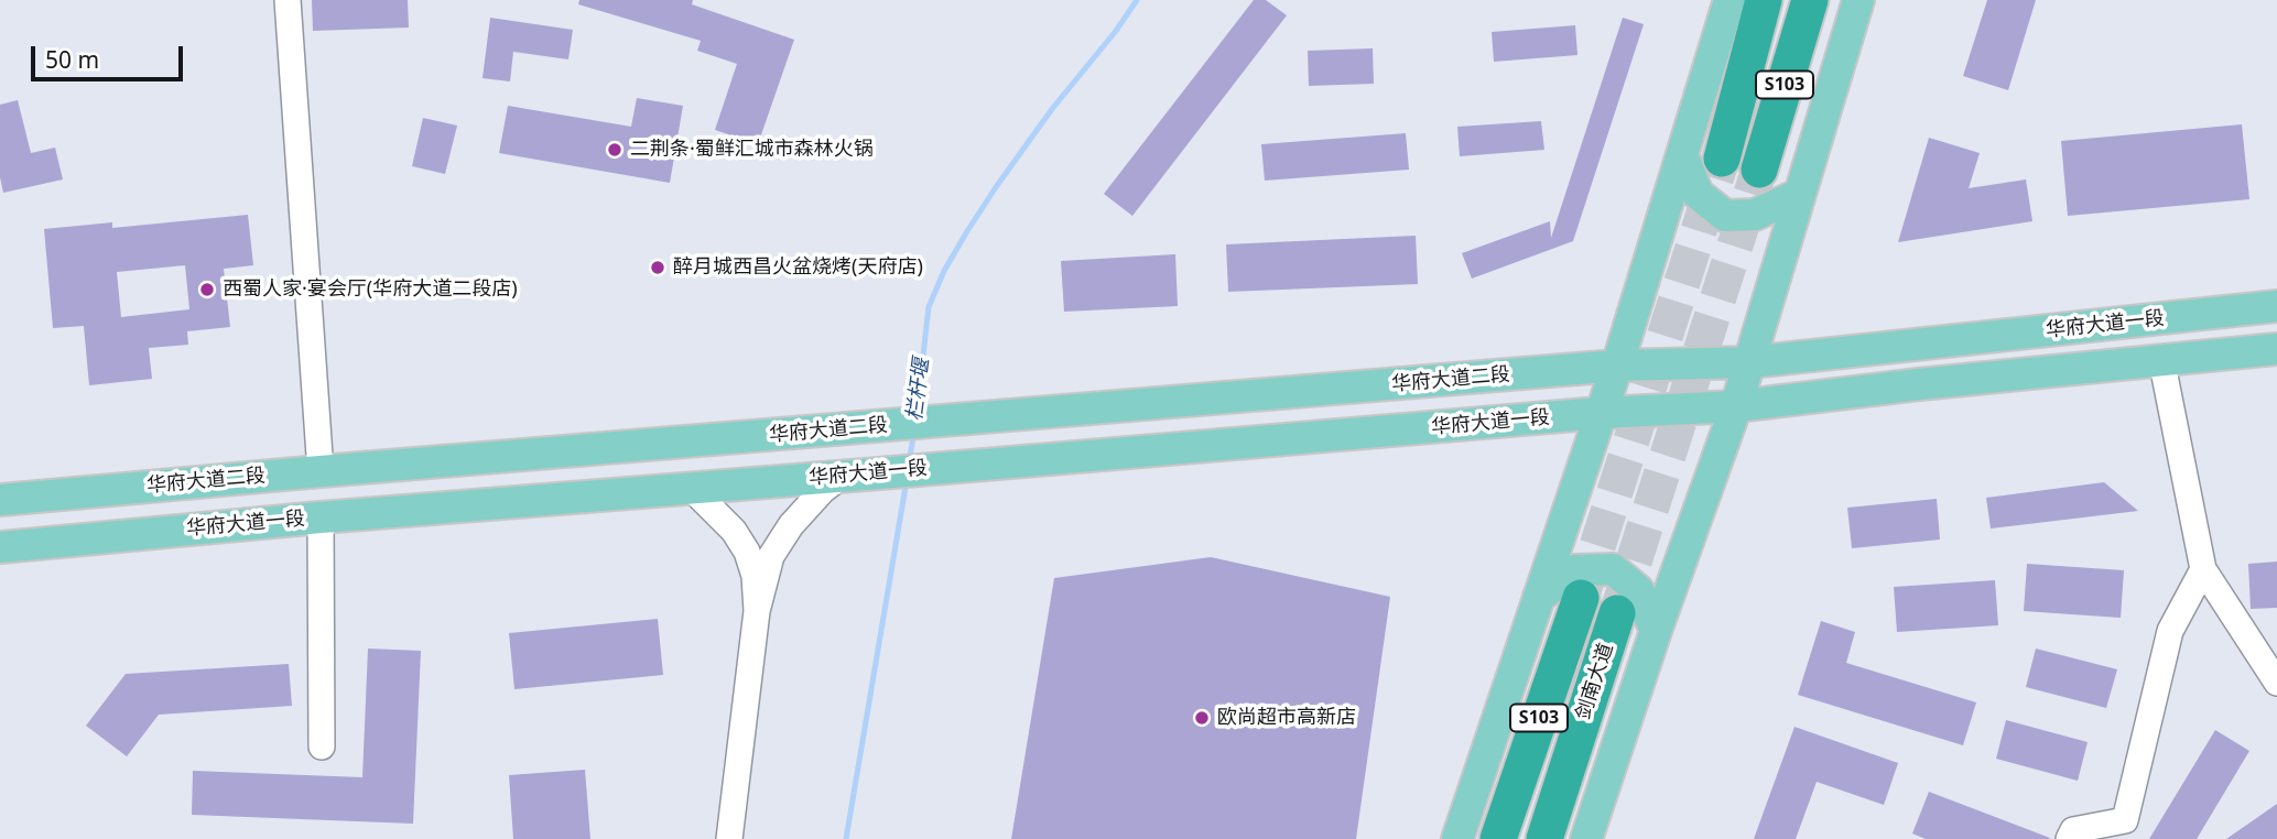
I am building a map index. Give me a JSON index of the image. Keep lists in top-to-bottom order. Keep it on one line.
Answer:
{"streets":{"highway":["S103","剑南大道"],"main road":["华府大道一段","华府大道二段"]},"crossings":[["华府大道一段","华府大道二段"]],"water":["栏杆堰"],"places":["二荆条·蜀鲜汇城市森林火锅","醉月城西昌火盆烧烤(天府店)","西蜀人家·宴会厅(华府大道二段店)","欧尚超市高新店"],"scale_bar":"50 m"}
